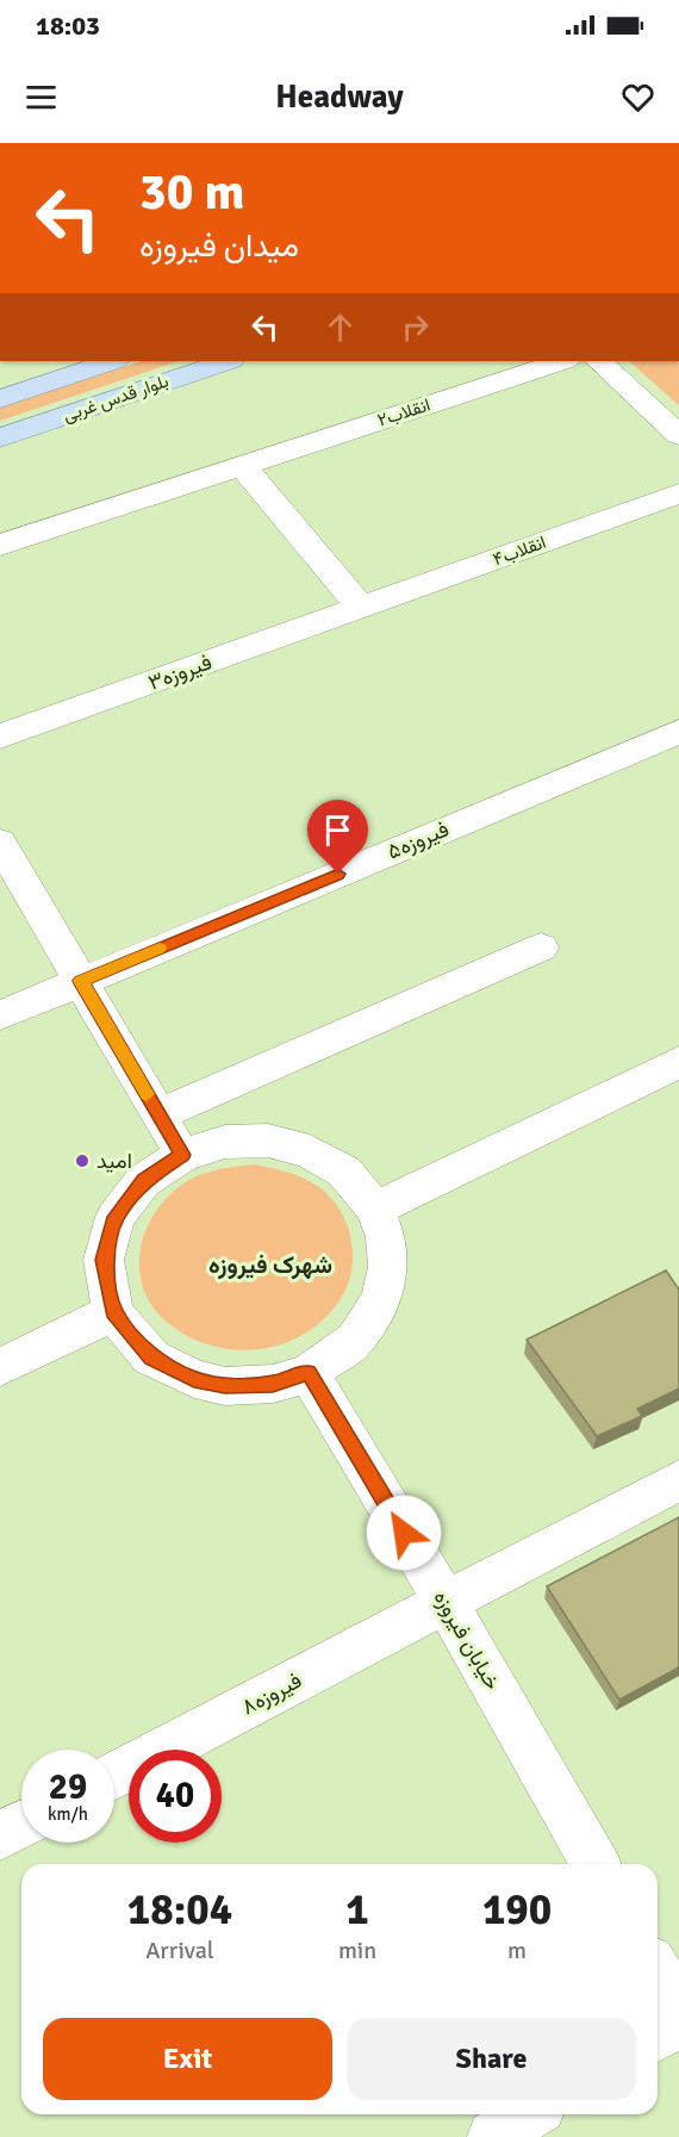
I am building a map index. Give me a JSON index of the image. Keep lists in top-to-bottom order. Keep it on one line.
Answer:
{"streets":{"main road":["بلوار قدس غربی"],"street":["انقلاب۲","انقلاب۴","فیروزه۳","فیروزه۵","خیابان فیروزه","فیروزه۸"]},"crossings":[["انقلاب۴","فیروزه۳"],["خیابان فیروزه","فیروزه۸"]],"districts":["شهرک فیروزه"],"places":["امید"],"page":{"status":"18:03","header":"Headway","turn":["30 m","میدان فیروزه"],"speed":"29 km/h","limit":"40","eta":["18:04","Arrival","1","min","190","m"],"buttons":["Exit","Share"]}}
